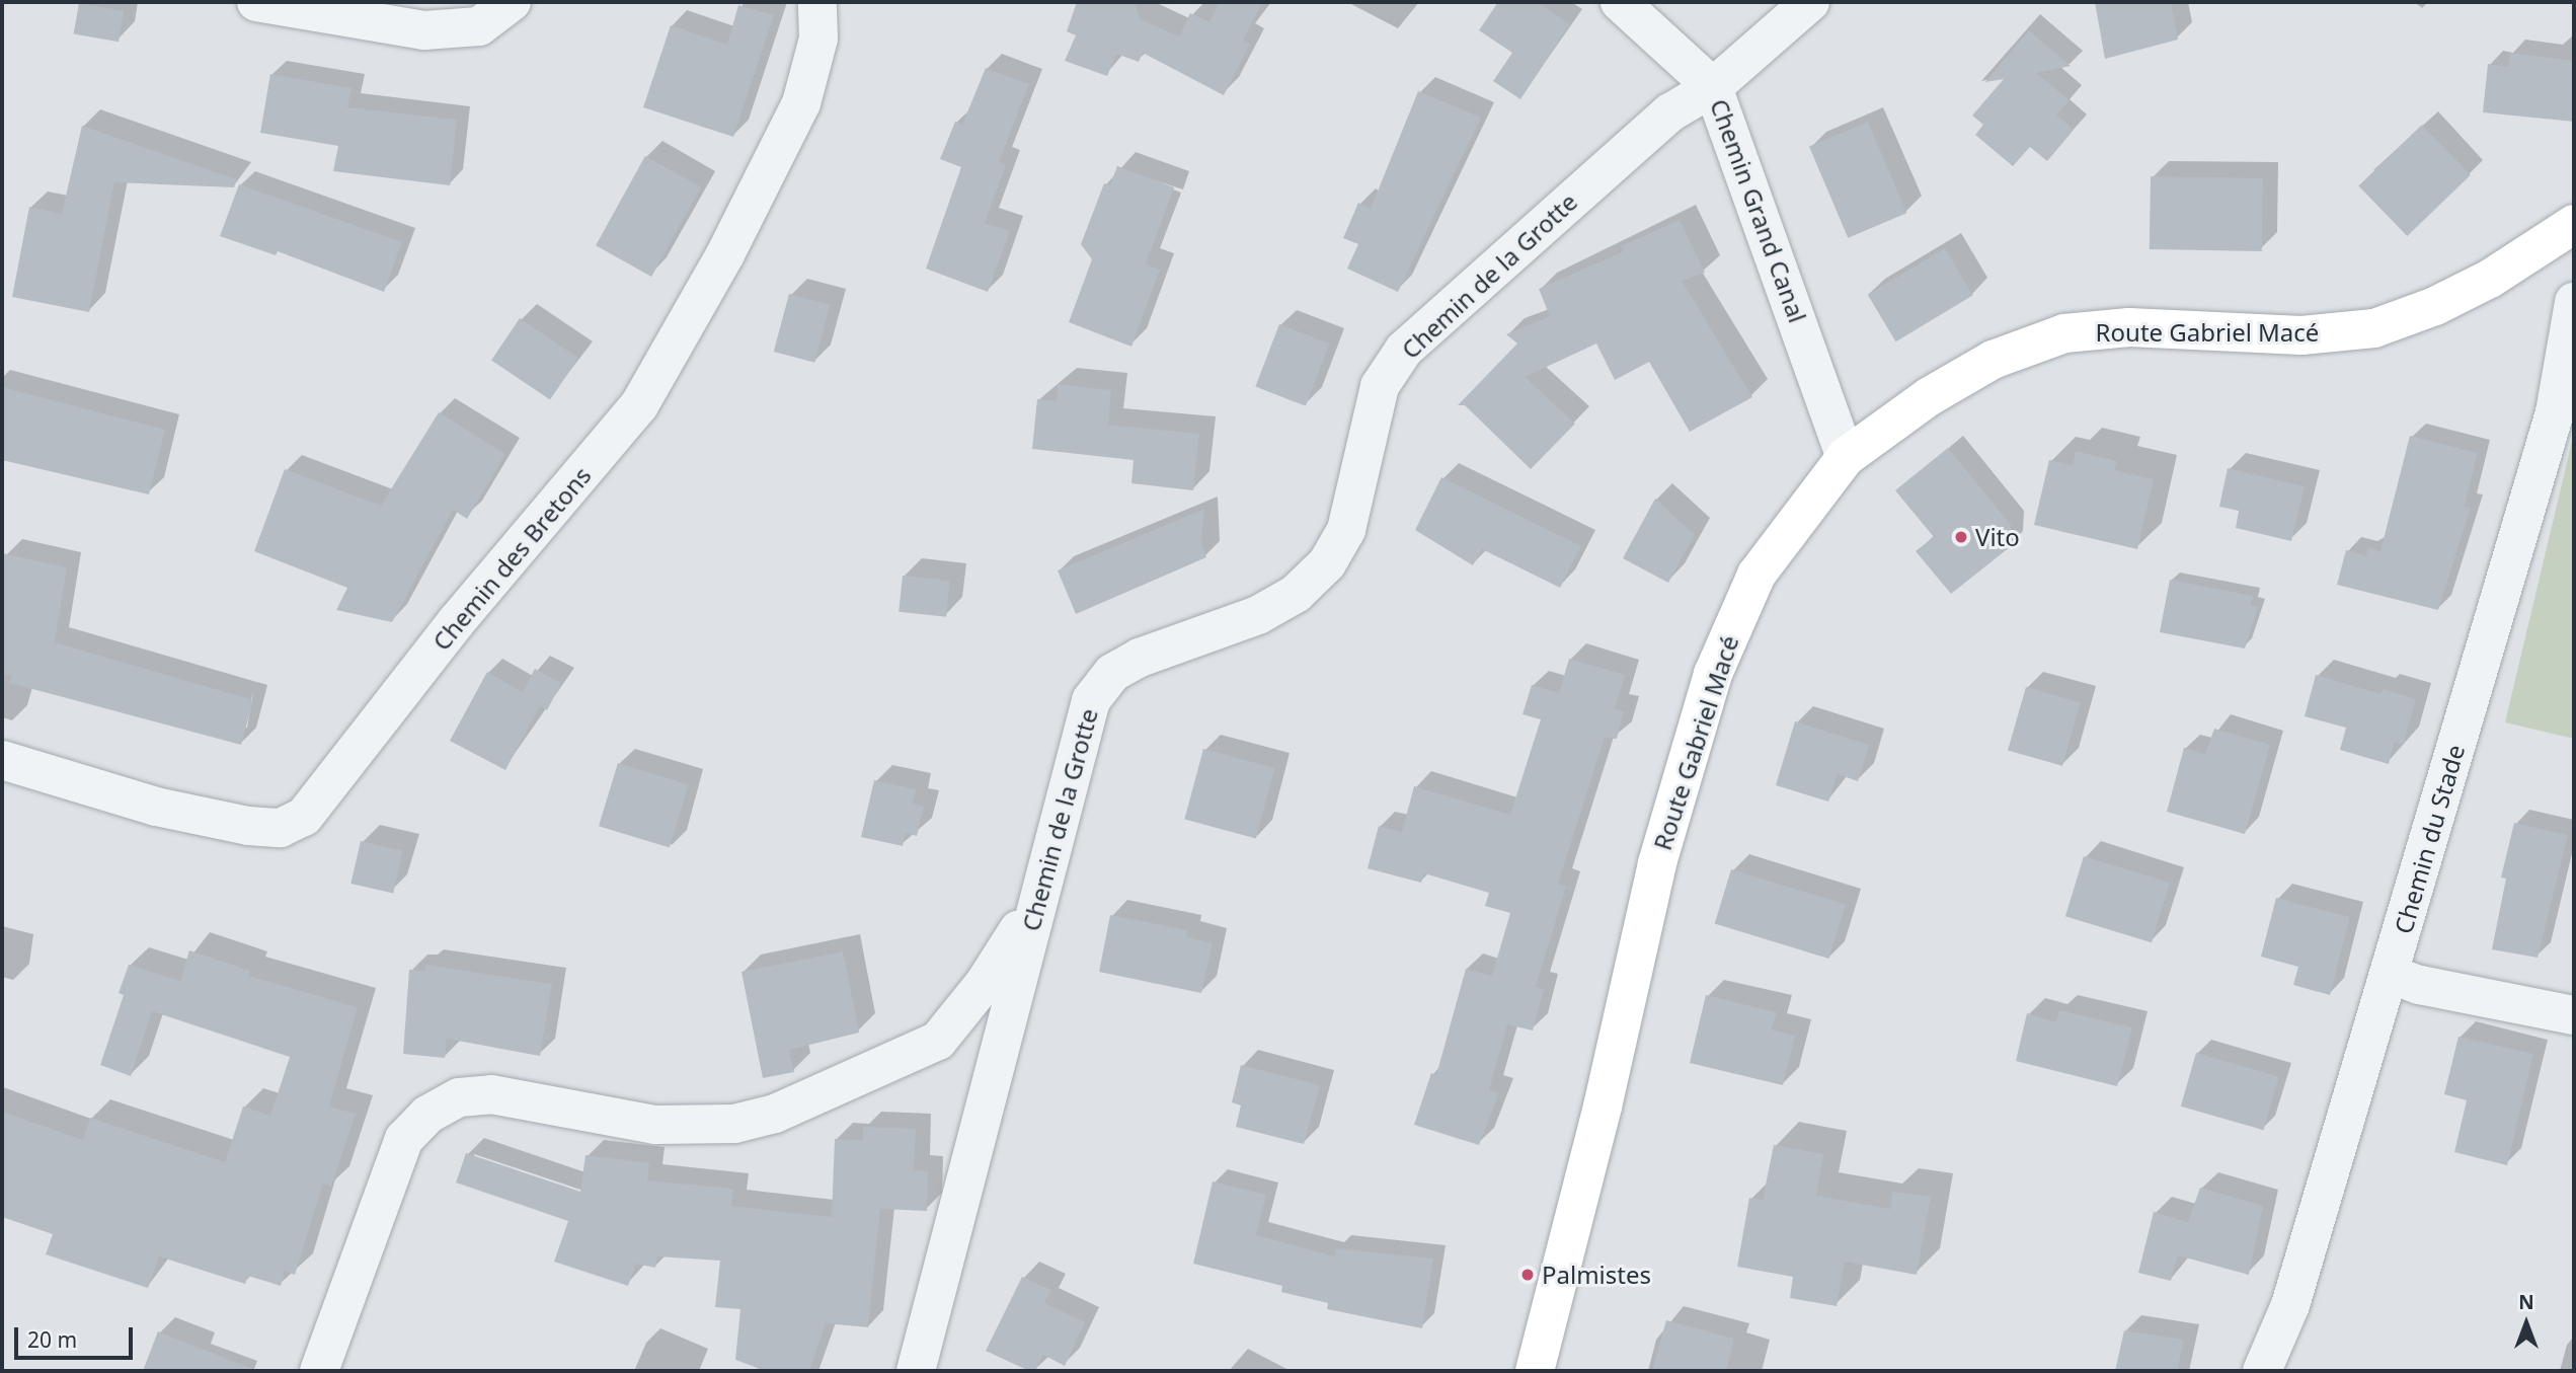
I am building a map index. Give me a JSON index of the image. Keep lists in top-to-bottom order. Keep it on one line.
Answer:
{"streets":{"main road":["Route Gabriel Macé"],"street":["Chemin Grand Canal","Chemin de la Grotte","Chemin des Bretons","Chemin du Stade"]},"crossings":[["Chemin Grand Canal","Chemin de la Grotte"],["Chemin Grand Canal","Route Gabriel Macé"]],"places":["Vito","Palmistes"],"scale_bar":"20 m","north":"top"}
